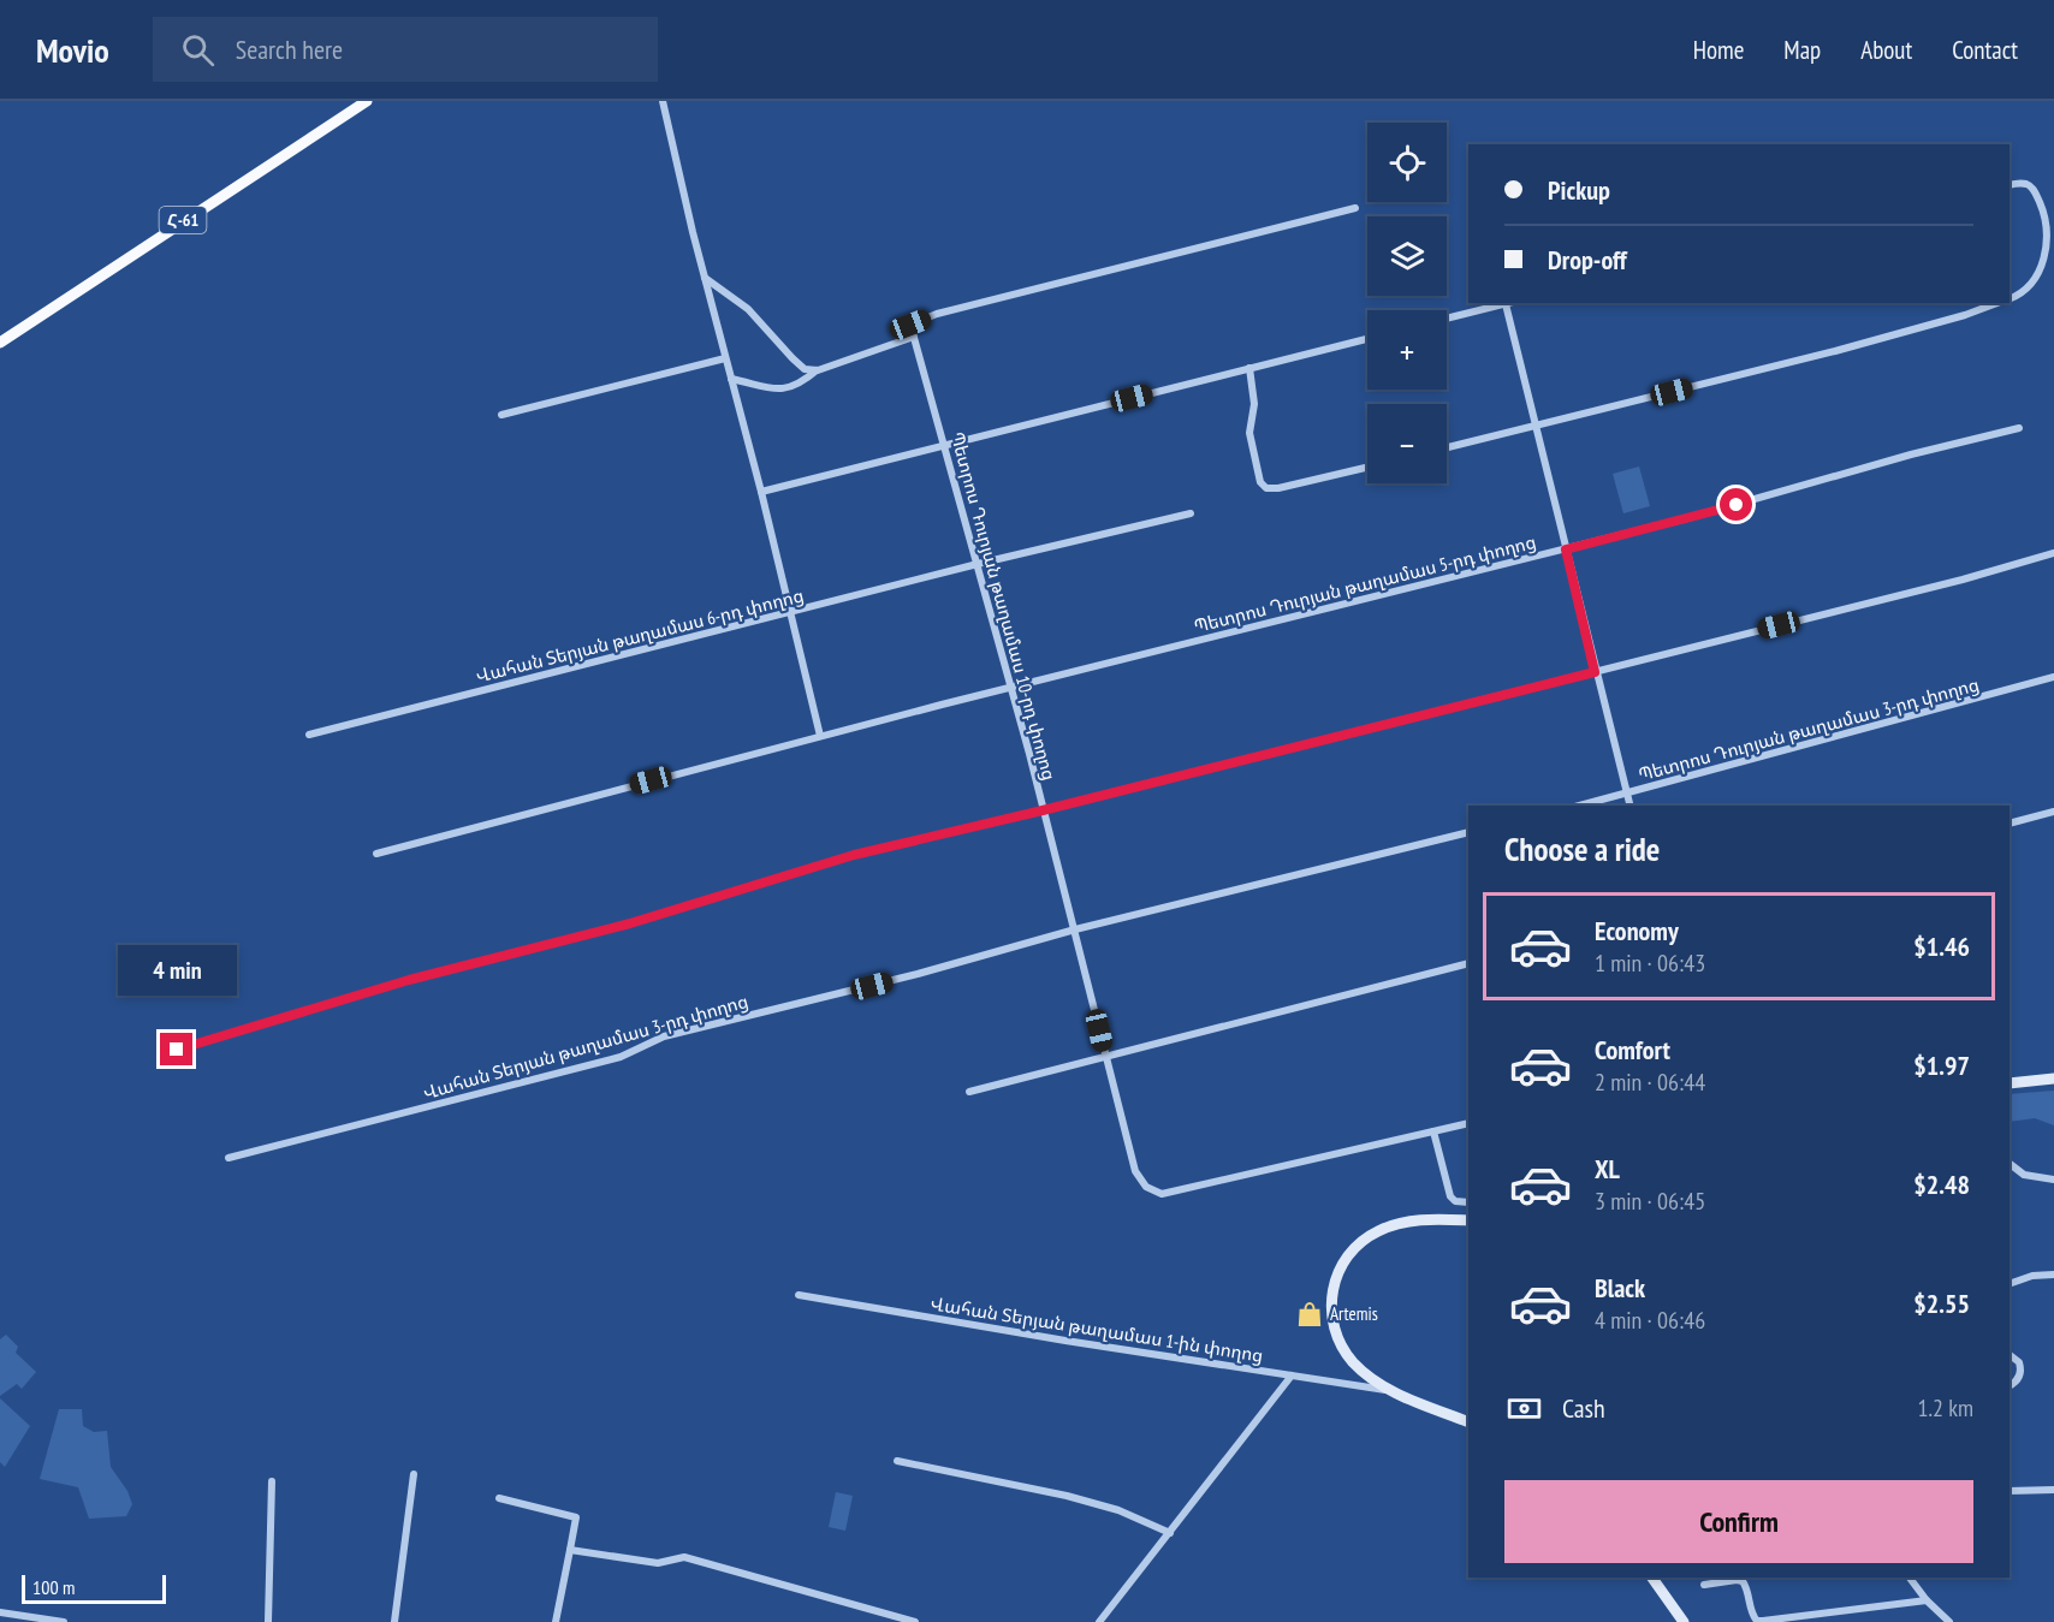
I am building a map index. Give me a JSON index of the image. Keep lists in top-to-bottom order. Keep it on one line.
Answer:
{"streets":{"main road":["Հ-61"],"street":["Պետրոս Դուրյան թաղամաս 5-րդ փողոց","Պետրոս Դուրյան թաղամաս 10-րդ փողոց","Վահան Տերյան թաղամաս 6-րդ փողոց","Պետրոս Դուրյան թաղամաս 3-րդ փողոց","Վահան Տերյան թաղամաս 3-րդ փողոց","Վահան Տերյան թաղամաս 1-ին փողոց"]},"crossings":[["Պետրոս Դուրյան թաղամաս 5-րդ փողոց","Պետրոս Դուրյան թաղամաս 10-րդ փողոց"],["Պետրոս Դուրյան թաղամաս 10-րդ փողոց","Վահան Տերյան թաղամաս 6-րդ փողոց"],["Պետրոս Դուրյան թաղամաս 10-րդ փողոց","Վահան Տերյան թաղամաս 3-րդ փողոց"]],"places":{"shop":["Artemis"]},"scale_bar":"100 m","page":{"header":"Movio","search":"Search here","nav":["Home","Map","About","Contact"],"map_buttons":["+","−"],"banner":["Pickup","Drop-off"],"heading":"Choose a ride","list":[{"name":"Economy","note":"1 min · 06:43","value":"$1.46"},{"name":"Comfort","note":"2 min · 06:44","value":"$1.97"},{"name":"XL","note":"3 min · 06:45","value":"$2.48"},{"name":"Black","note":"4 min · 06:46","value":"$2.55"}],"bubble":"4 min","pay":["Cash","1.2 km"],"buttons":"Confirm","scale":"100 m"}}
